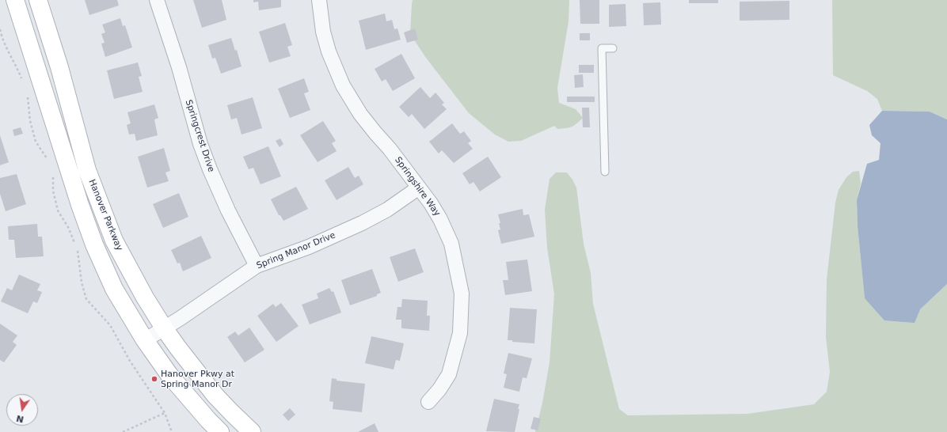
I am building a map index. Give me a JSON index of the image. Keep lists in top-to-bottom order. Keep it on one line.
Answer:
{"streets":{"street":["Springcrest Drive","Springshire Way","Hanover Parkway","Spring Manor Drive"]},"crossings":[["Springcrest Drive","Spring Manor Drive"],["Springshire Way","Spring Manor Drive"],["Hanover Parkway","Spring Manor Drive"]],"places":["Hanover Pkwy at Spring Manor Dr"],"north":"bottom"}
